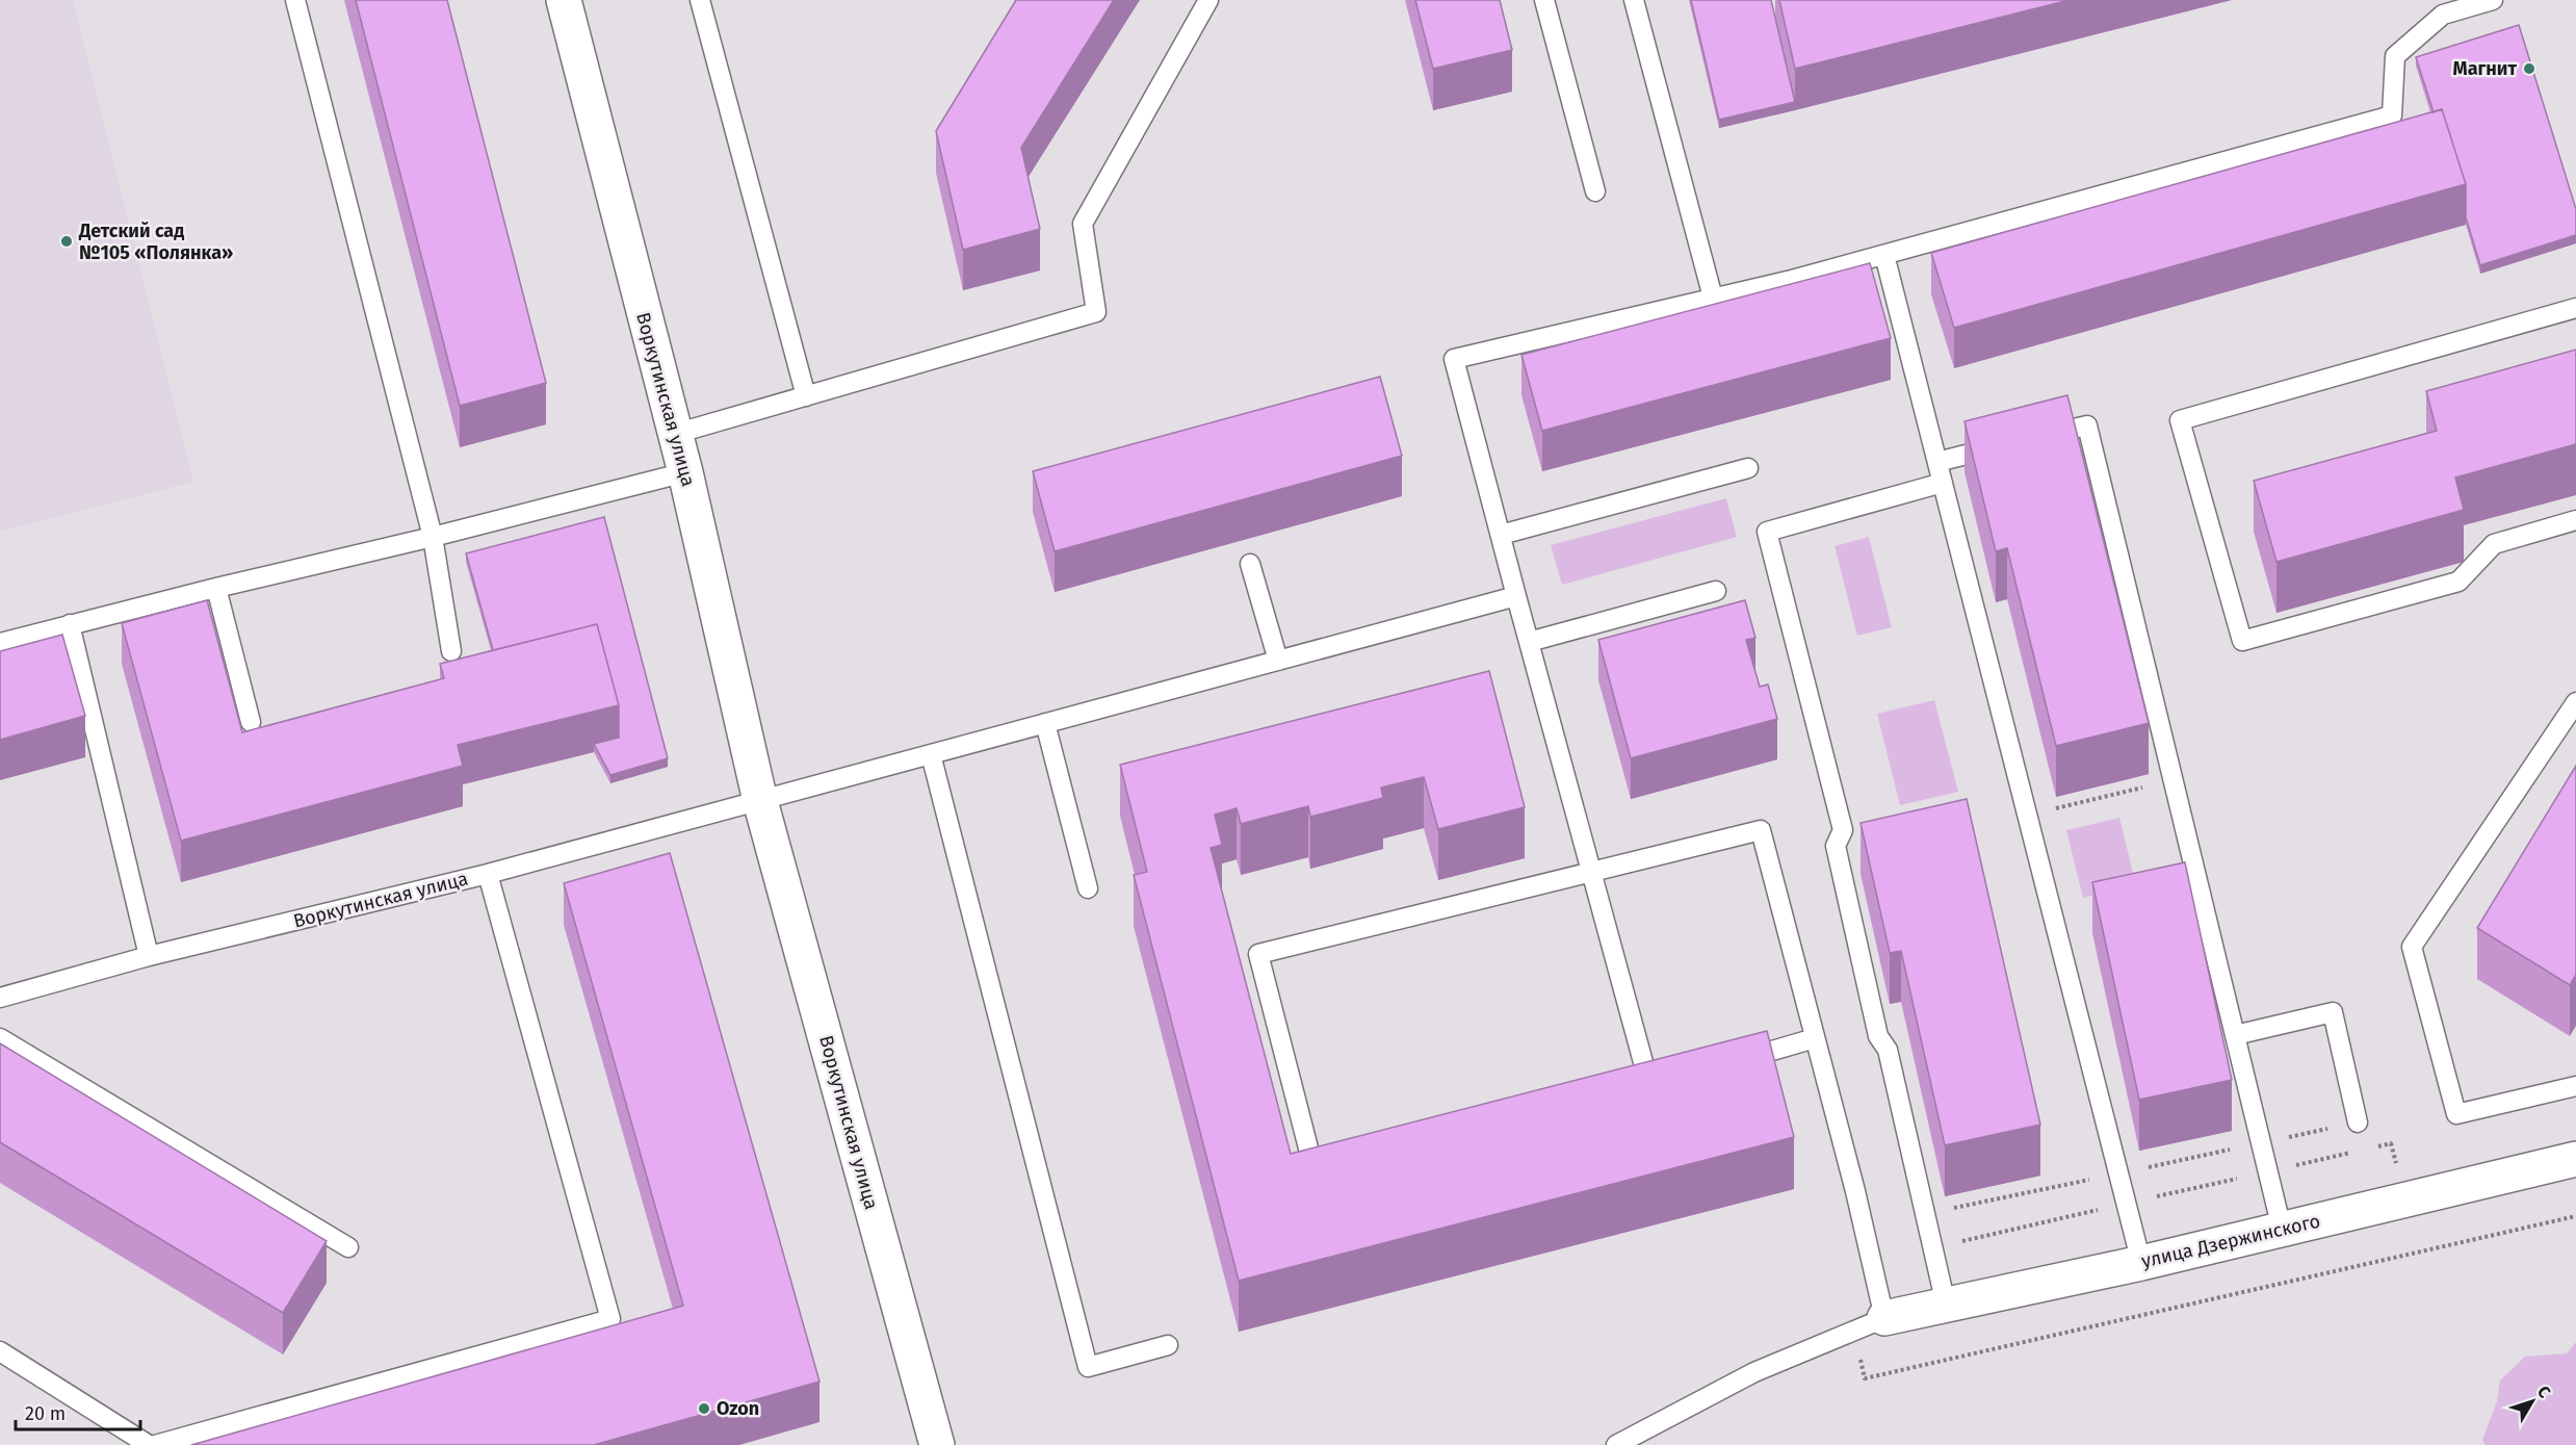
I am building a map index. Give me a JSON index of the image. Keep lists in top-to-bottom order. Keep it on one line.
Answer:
{"streets":{"street":["Воркутинская улица","улица Дзержинского"]},"places":["Магнит","Детский сад №105 «Полянка»","Ozon"],"scale_bar":"20 m","north":"top right"}
